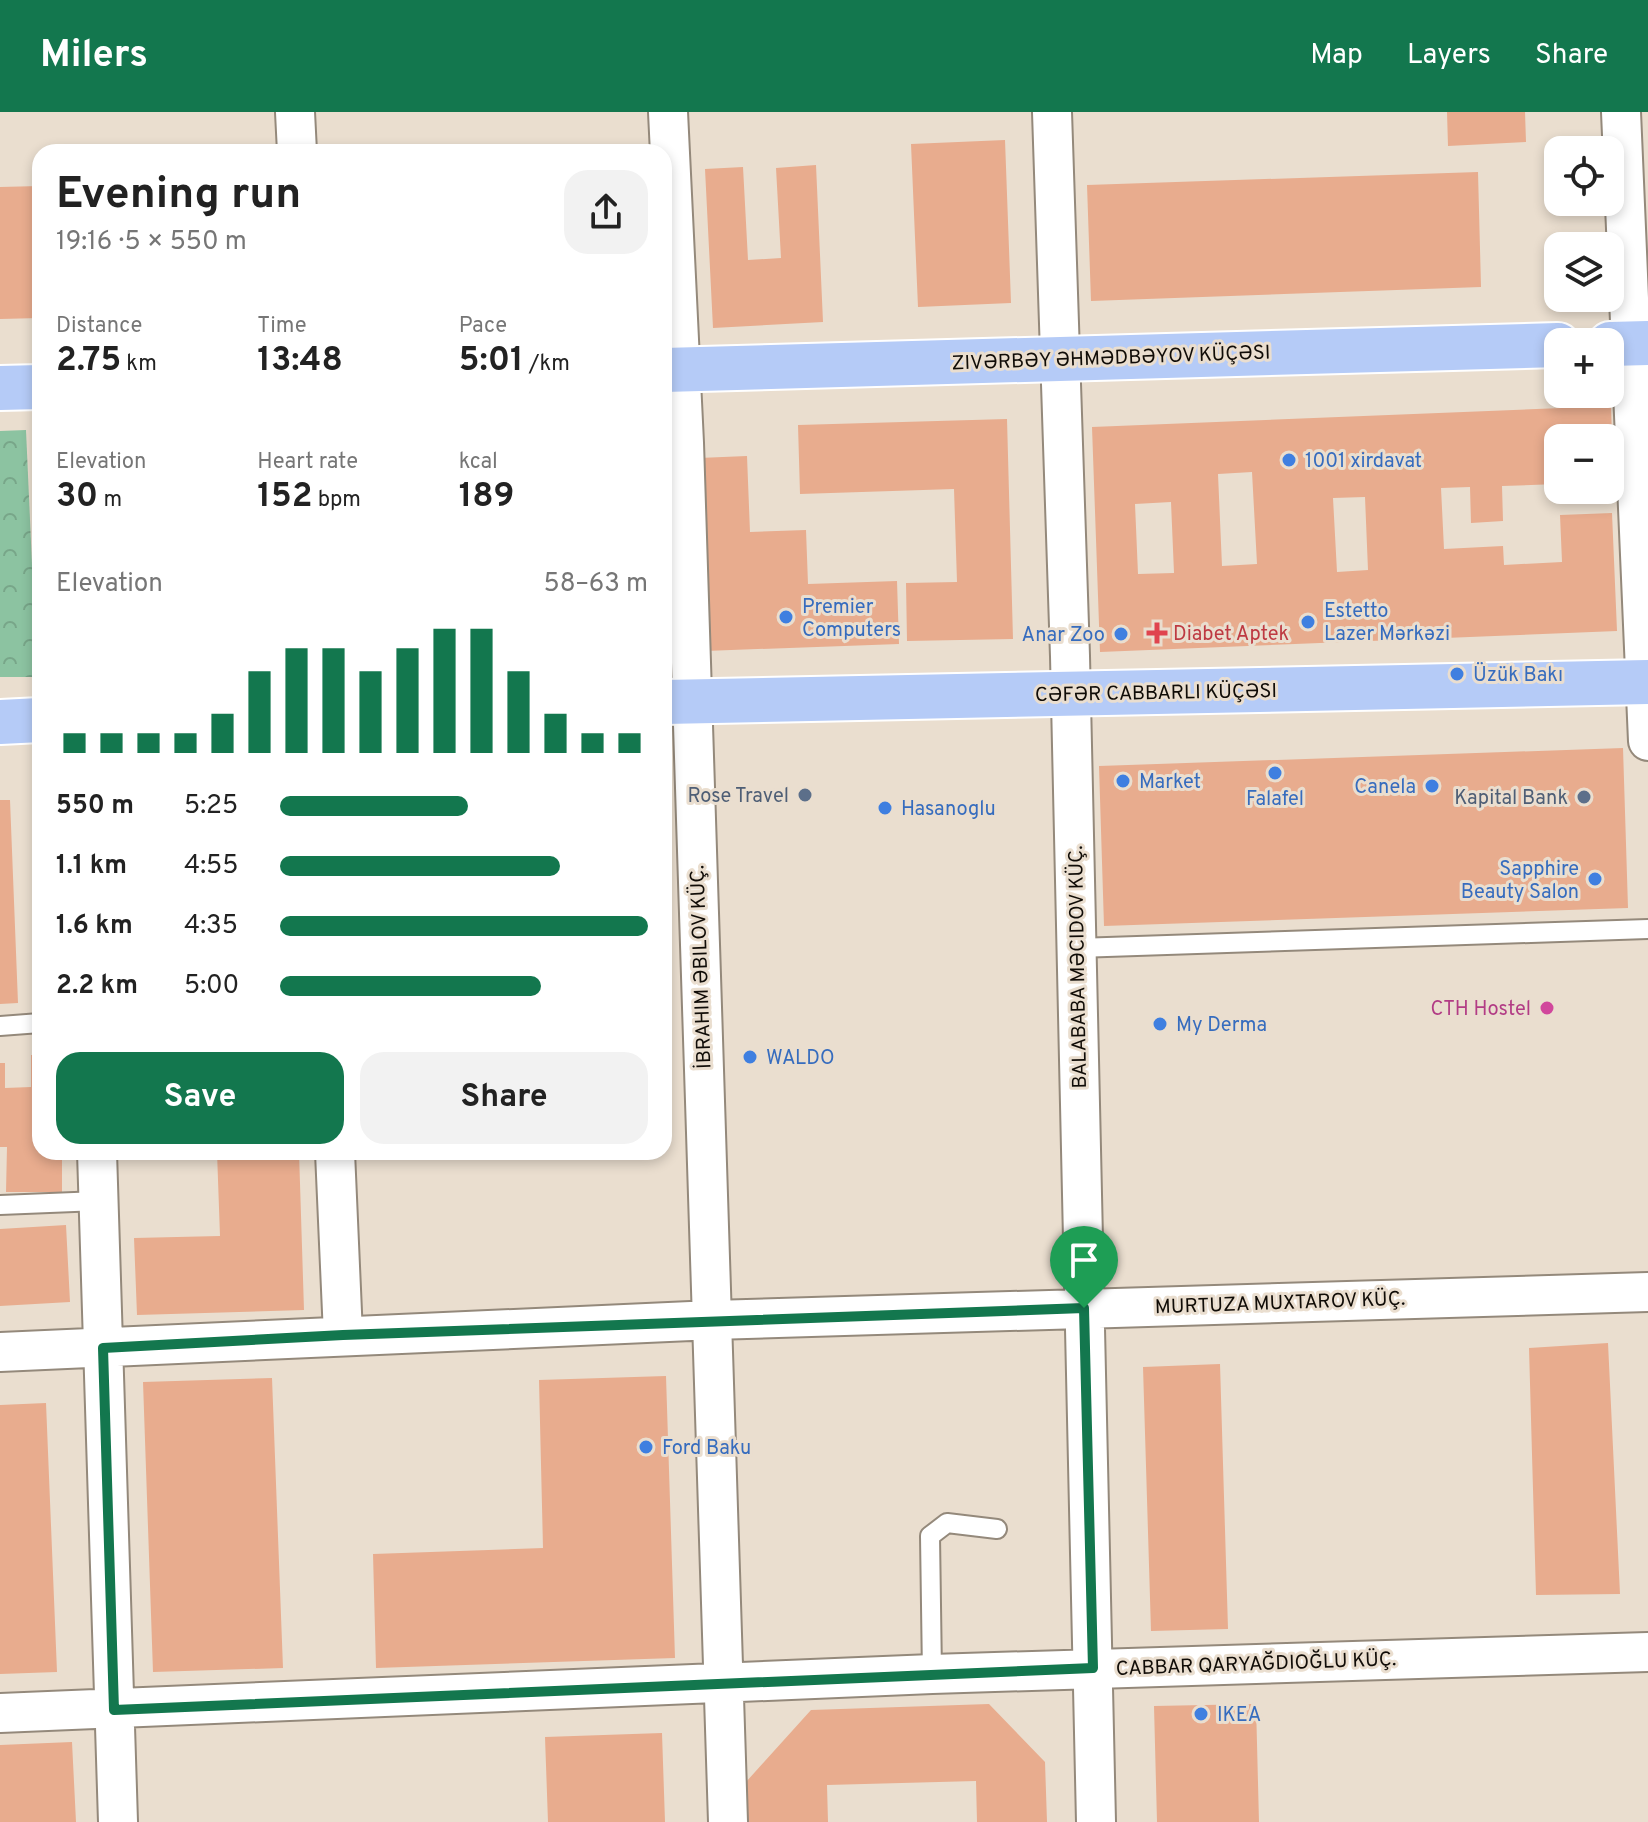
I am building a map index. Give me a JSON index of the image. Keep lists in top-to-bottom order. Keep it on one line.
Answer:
{"streets":{"main road":["ZIVƏRBƏY ƏHMƏDBƏYOV KÜÇƏSI"],"street":["İBRAHIM ƏBILOV KÜÇ.","BALABABA MƏCIDOV KÜÇ.","MURTUZA MUXTAROV KÜÇ."]},"crossings":[["ZIVƏRBƏY ƏHMƏDBƏYOV KÜÇƏSI","İBRAHIM ƏBILOV KÜÇ."],["ZIVƏRBƏY ƏHMƏDBƏYOV KÜÇƏSI","BALABABA MƏCIDOV KÜÇ."],["İBRAHIM ƏBILOV KÜÇ.","MURTUZA MUXTAROV KÜÇ."],["BALABABA MƏCIDOV KÜÇ.","MURTUZA MUXTAROV KÜÇ."]],"places":{"other":["1001 xirdavat","Premier Computers","Estetto Lazer Mərkəzi","Anar Zoo","Üzük Bakı","Falafel","Market","Canela","Rose Travel","Kapital Bank","Hasanoglu","Sapphire Beauty Salon","CTH Hostel","My Derma","WALDO","Ford Baku","IKEA"],"health":["Diabet Aptek"]},"page":{"header":"Milers","nav":["Map","Layers","Share"],"map_buttons":["+","−"],"heading":["Evening run","19:16 · 5 × 550 m"],"stats":[["Distance","2.75 km"],["Time","13:48"],["Pace","5:01 /km"],["Elevation","30 m"],["Heart rate","152 bpm"],["kcal","189"]],"chart":["Elevation","58–63 m"],"list":[{"name":"550 m","note":"5:25"},{"name":"1.1 km","note":"4:55"},{"name":"1.6 km","note":"4:35"},{"name":"2.2 km","note":"5:00"}],"buttons":["Save","Share"]}}
